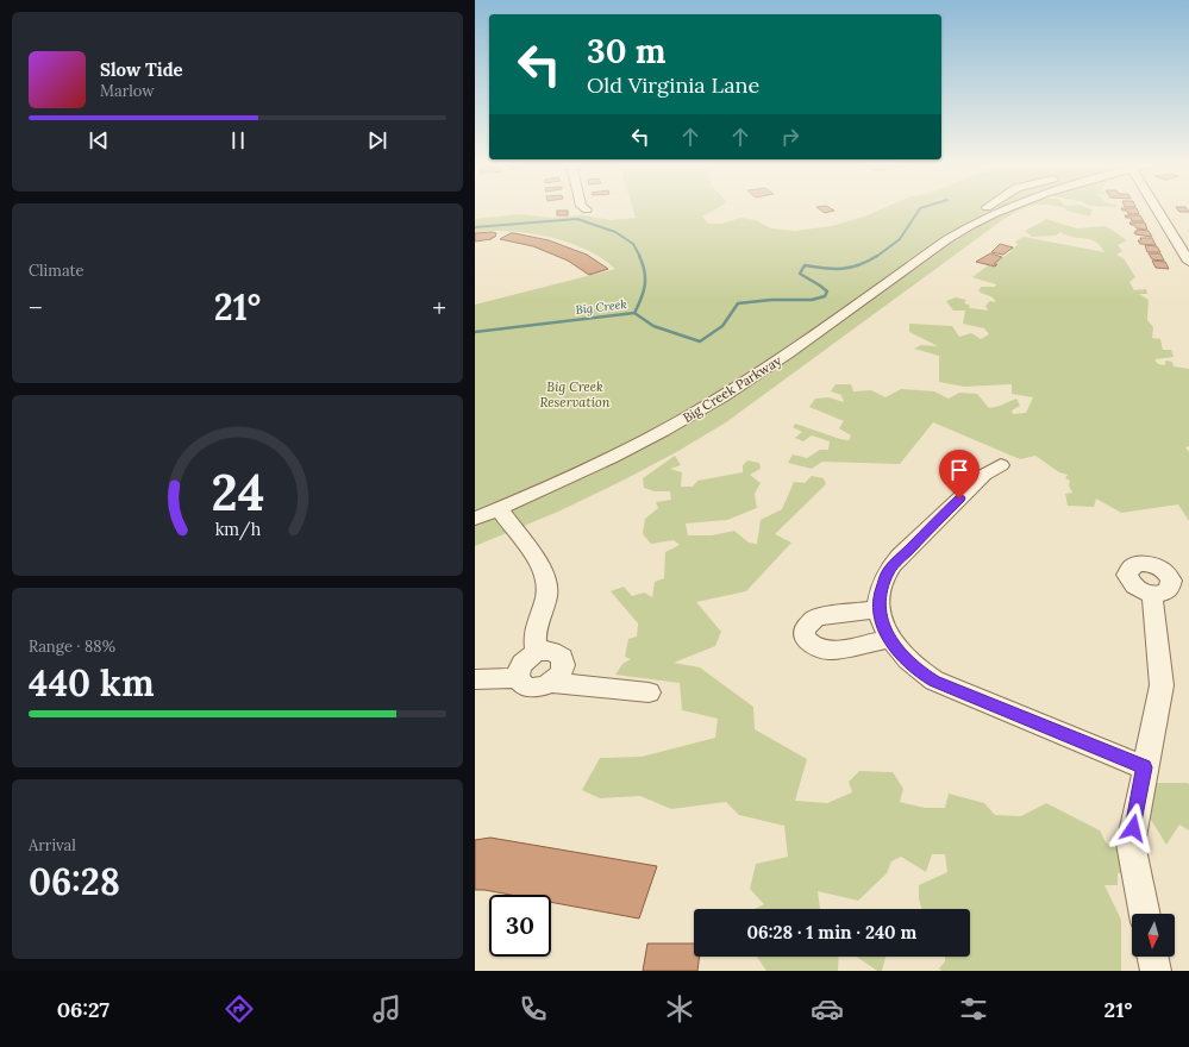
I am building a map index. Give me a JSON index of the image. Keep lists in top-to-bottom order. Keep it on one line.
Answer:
{"streets":{"street":["Big Creek Parkway"]},"water":["Big Creek"],"parks":["Big Creek Reservation"],"north":"bottom","page":{"turn":["30 m","Old Virginia Lane"],"song":["Slow Tide","Marlow"],"tile":["Climate",["Range · 88%","440 km"],["Arrival","06:28"]],"heat":["−","21°","+"],"limit":"30","trip":"06:28 · 1 min · 240 m","tabs":["06:27","21°"],"gauge":["24","km/h"]}}
